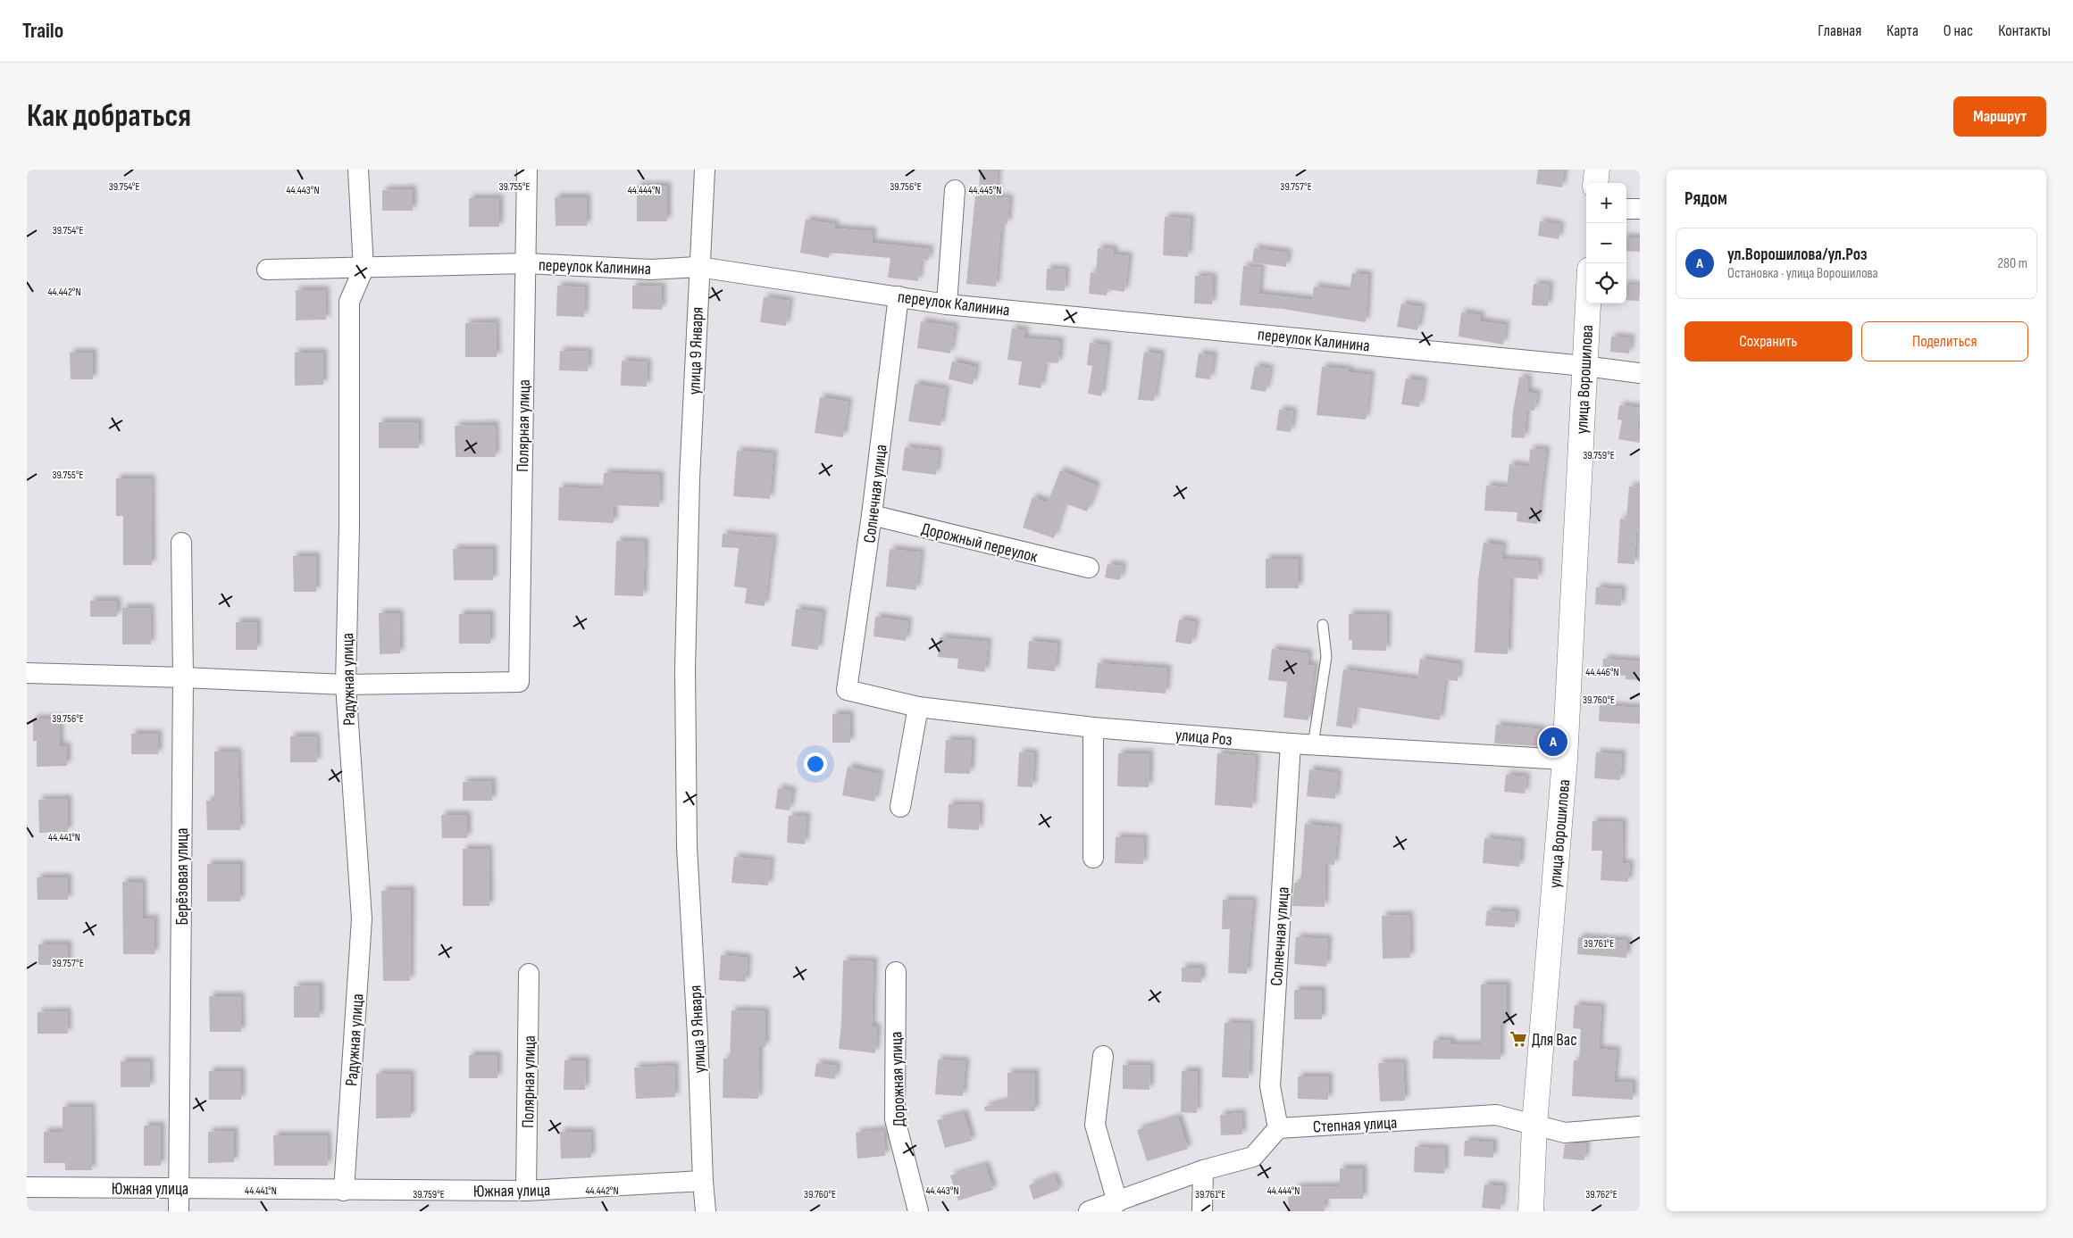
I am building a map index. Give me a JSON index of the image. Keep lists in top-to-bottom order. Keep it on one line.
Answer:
{"streets":{"main road":["улица Ворошилова"],"street":["переулок Калинина","улица 9 Января","Полярная улица","Солнечная улица","Дорожный переулок","Радужная улица","улица Роз","Берёзовая улица","Дорожная улица","Степная улица","Южная улица"]},"crossings":[["переулок Калинина","улица 9 Января"],["переулок Калинина","улица Ворошилова"],["переулок Калинина","Полярная улица"],["переулок Калинина","Солнечная улица"],["переулок Калинина","Радужная улица"],["улица 9 Января","Южная улица"],["улица Ворошилова","улица Роз"],["улица Ворошилова","Степная улица"],["Полярная улица","Радужная улица"],["Полярная улица","Южная улица"],["Солнечная улица","Дорожный переулок"],["Солнечная улица","улица Роз"],["Солнечная улица","Степная улица"],["Радужная улица","Южная улица"],["Берёзовая улица","Южная улица"]],"places":{"supermarket":["Для Вас"]},"page":{"header":"Trailo","nav":["Главная","Карта","О нас","Контакты"],"buttons":["Маршрут",["Сохранить","Поделиться"]],"title":"Как добраться","heading":"Рядом","map_buttons":["+","−"],"list":[{"mark":"A","name":"ул.Ворошилова/ул.Роз","note":"Остановка · улица Ворошилова","value":"280 m"}],"pins":"A"},"coordinates":["39.754°E","39.755°E","39.756°E","39.757°E","44.443°N","44.444°N","44.445°N","44.442°N","39.759°E","44.446°N","39.760°E","44.441°N","39.761°E","39.762°E"]}
